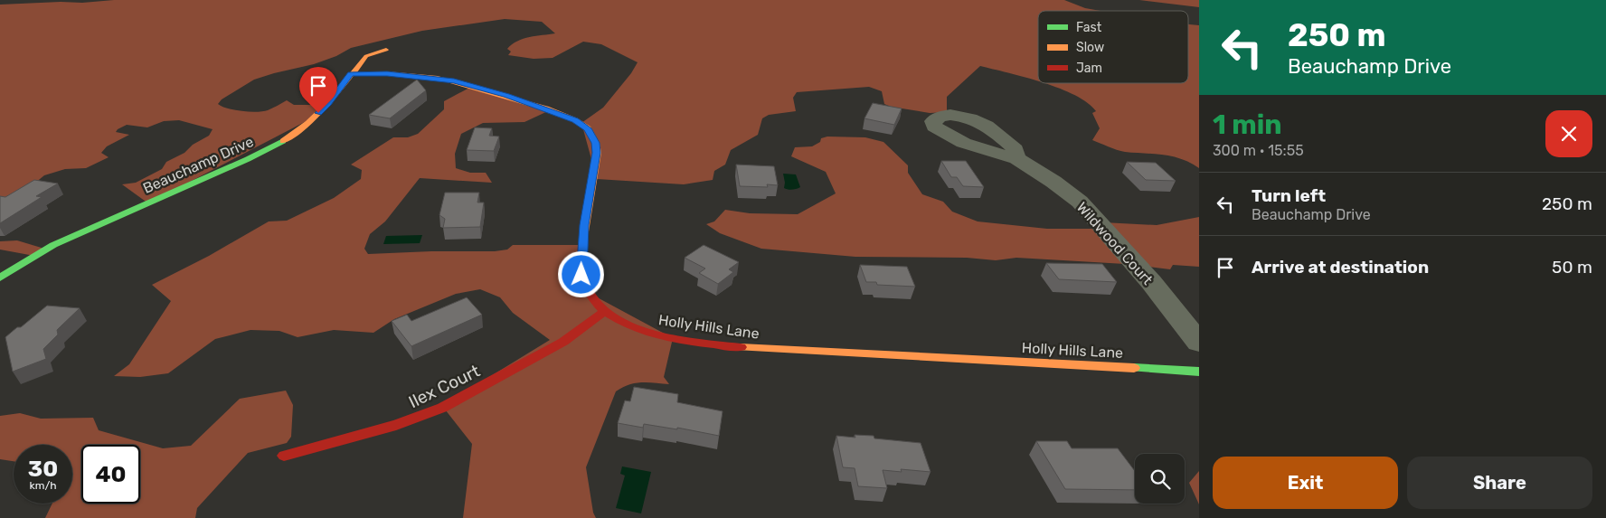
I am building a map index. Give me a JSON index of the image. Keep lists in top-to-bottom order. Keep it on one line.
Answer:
{"streets":{"street":["Beauchamp Drive","Wildwood Court","Holly Hills Lane","Ilex Court"]},"crossings":[["Beauchamp Drive","Holly Hills Lane"],["Holly Hills Lane","Ilex Court"]],"legend":["Fast","Slow","Jam"],"page":{"turn":["250 m","Beauchamp Drive"],"heading":["1 min","300 m · 15:55"],"list":[{"name":"Turn left","note":"Beauchamp Drive","value":"250 m"},{"name":"Arrive at destination","value":"50 m"}],"speed":"30 km/h","limit":"40","buttons":["Exit","Share"]}}
